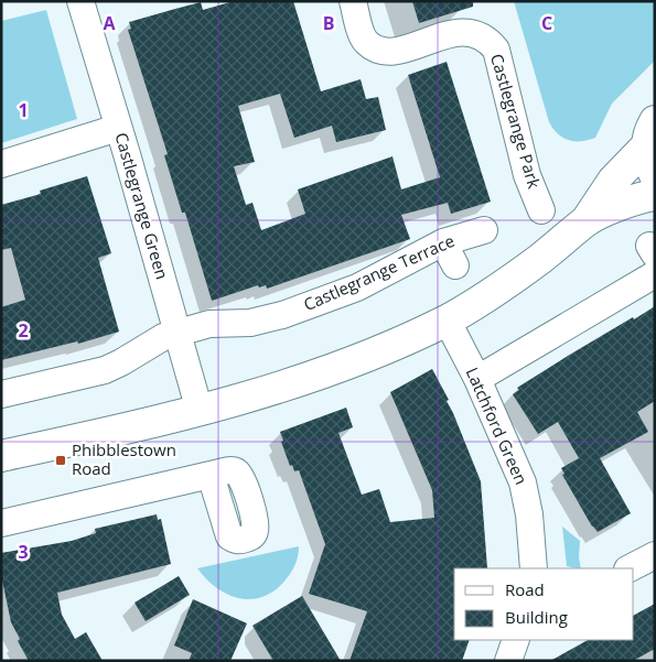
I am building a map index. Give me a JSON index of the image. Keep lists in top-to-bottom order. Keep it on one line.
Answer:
{"streets":{"street":["Castlegrange Park","Castlegrange Green","Castlegrange Terrace","Latchford Green"]},"crossings":[["Castlegrange Green","Castlegrange Terrace"]],"places":{"transit":["Phibblestown Road"]},"legend":["Road","Building"],"grid":{"columns":["A","B","C"],"rows":["1","2","3"]}}
